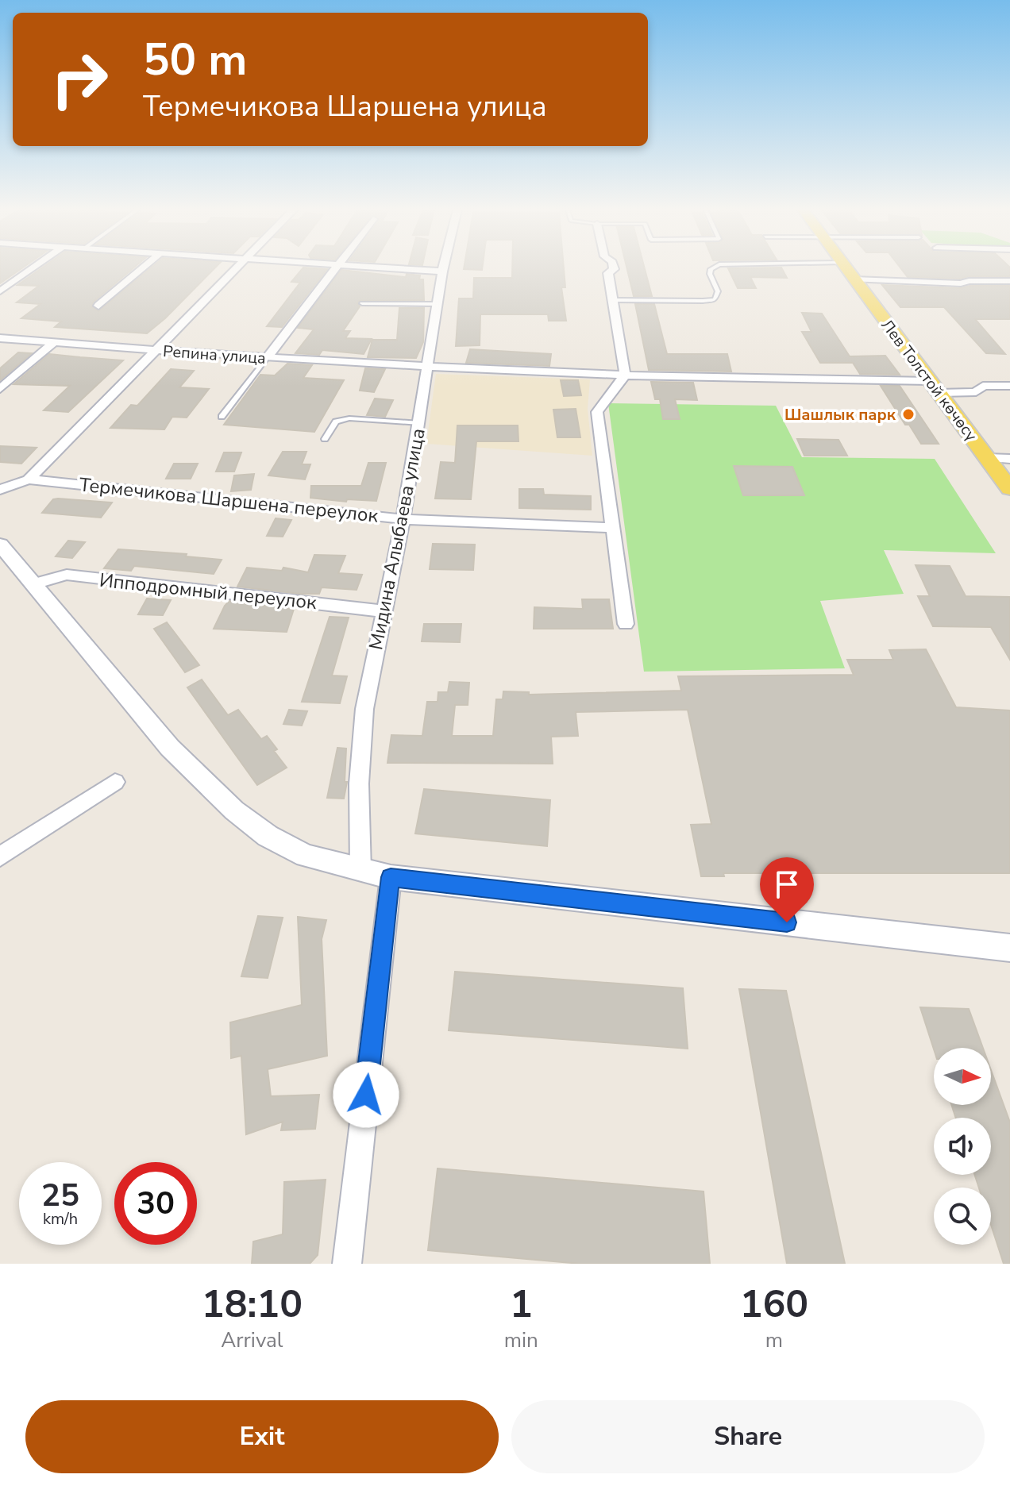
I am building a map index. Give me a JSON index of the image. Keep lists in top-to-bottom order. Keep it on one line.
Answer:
{"streets":{"main road":["Лев Толстой көчөсү"],"street":["Репина улица","Термечикова Шаршена переулок","Мидина Алыбаева улица","Ипподромный переулок"]},"crossings":[["Репина улица","Лев Толстой көчөсү"],["Репина улица","Мидина Алыбаева улица"],["Термечикова Шаршена переулок","Мидина Алыбаева улица"],["Мидина Алыбаева улица","Ипподромный переулок"]],"places":["Шашлык парк"],"north":"right","page":{"turn":["50 m","Термечикова Шаршена улица"],"speed":"25 km/h","limit":"30","eta":["18:10","Arrival","1","min","160","m"],"buttons":["Exit","Share"]}}
